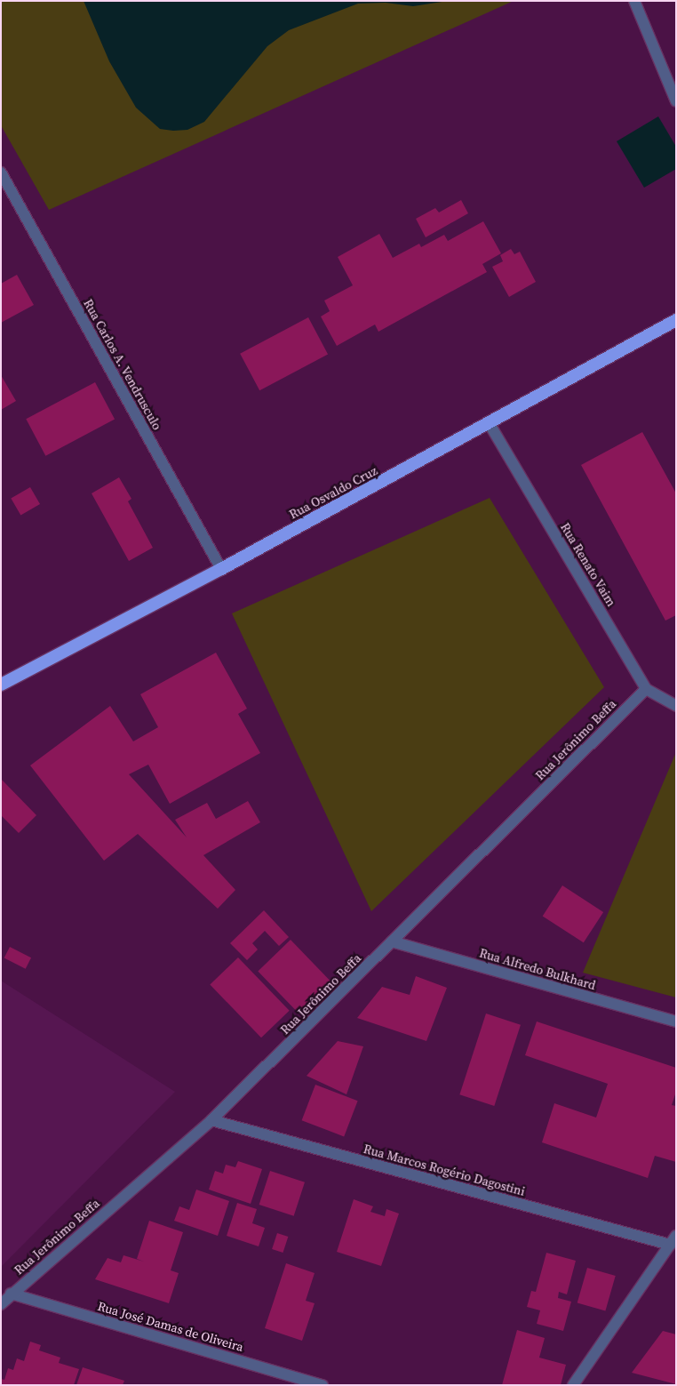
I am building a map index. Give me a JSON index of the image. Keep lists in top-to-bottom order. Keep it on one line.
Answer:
{"streets":{"highway":["Rua Osvaldo Cruz"],"street":["Rua Carlos A. Vendrusculo","Rua Renato Vaim","Rua Jerônimo Beffa","Rua Alfredo Bulkhard","Rua Marcos Rogério Dagostini","Rua José Damas de Oliveira"]},"crossings":[["Rua Carlos A. Vendrusculo","Rua Osvaldo Cruz"],["Rua Osvaldo Cruz","Rua Renato Vaim"],["Rua Renato Vaim","Rua Jerônimo Beffa"],["Rua Jerônimo Beffa","Rua Alfredo Bulkhard"],["Rua Jerônimo Beffa","Rua Marcos Rogério Dagostini"],["Rua Jerônimo Beffa","Rua José Damas de Oliveira"]]}
